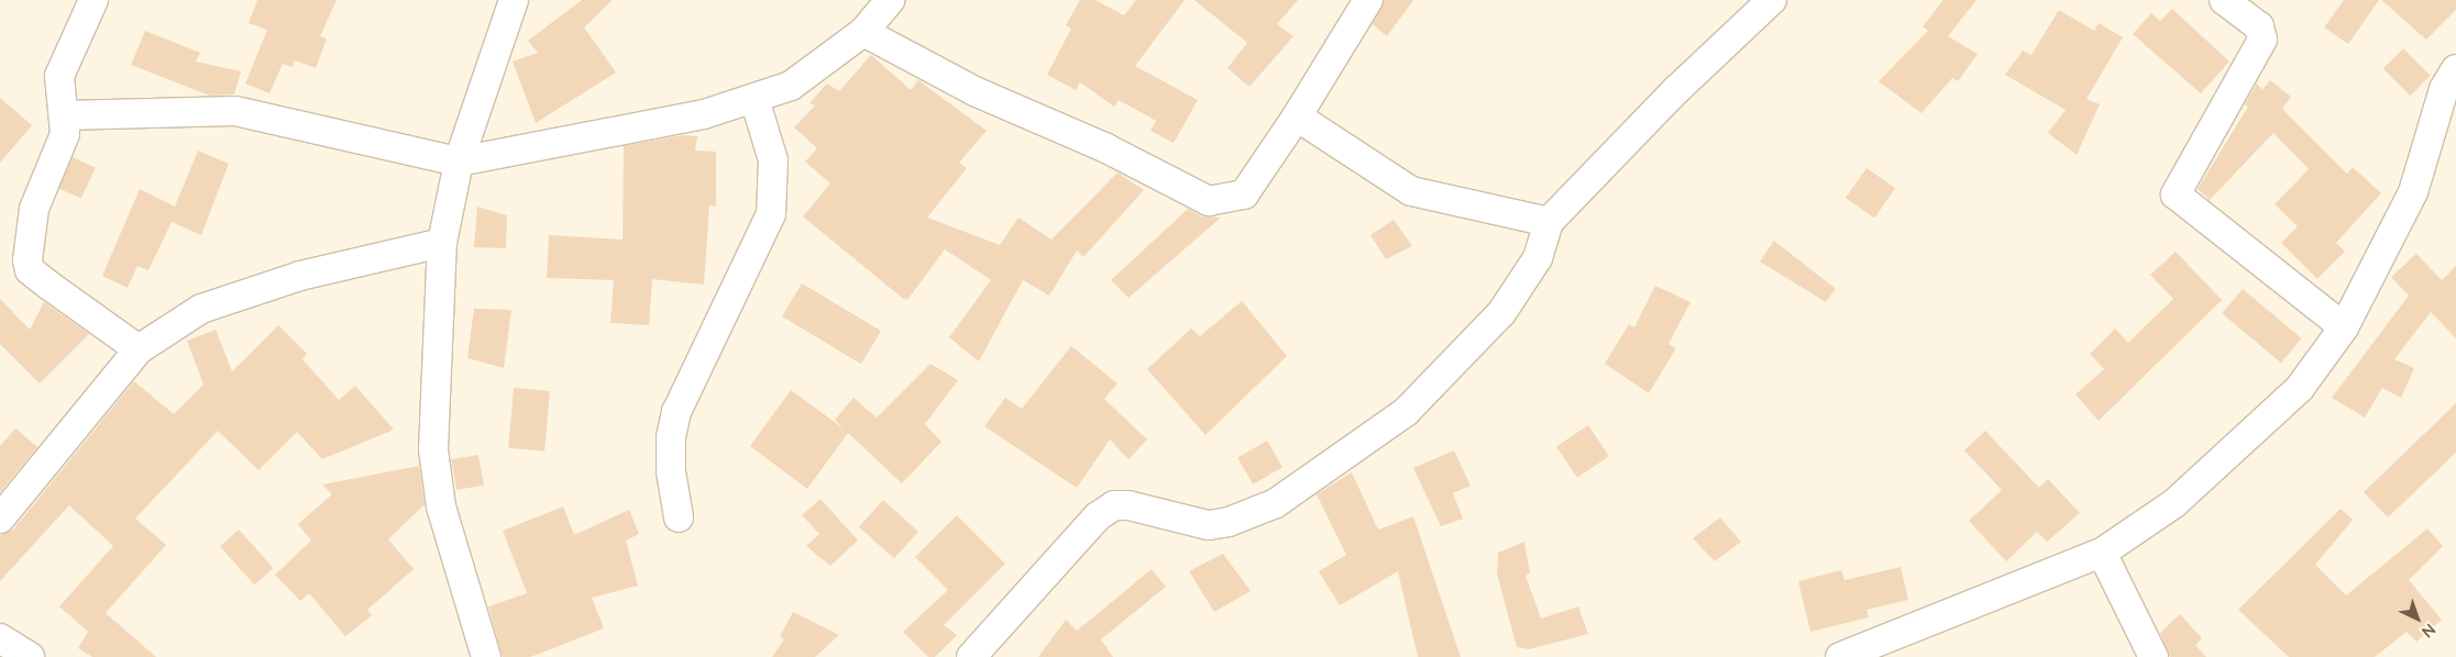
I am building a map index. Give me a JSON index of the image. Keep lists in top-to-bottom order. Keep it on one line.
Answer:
{"north":"bottom right"}
